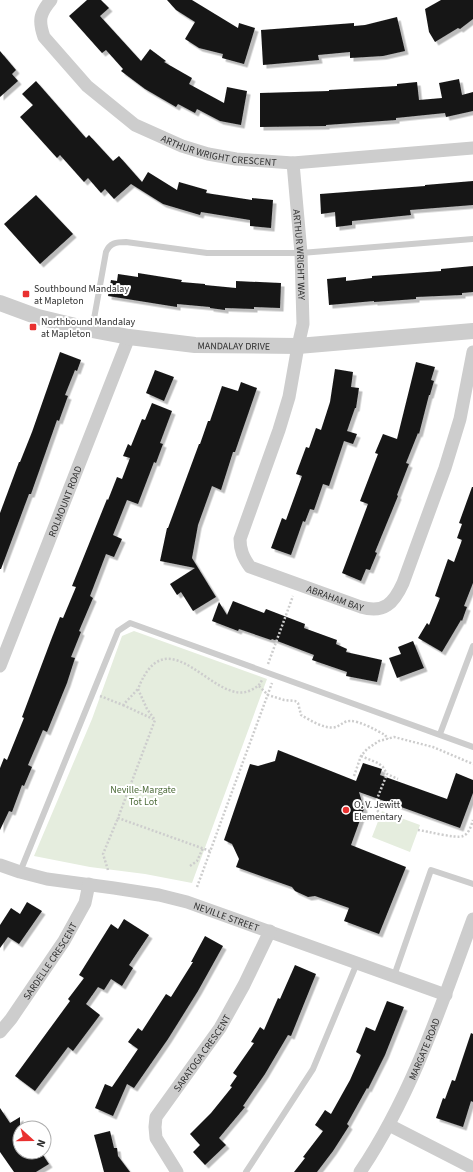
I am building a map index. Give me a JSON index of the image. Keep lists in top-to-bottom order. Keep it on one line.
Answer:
{"streets":{"street":["ARTHUR WRIGHT CRESCENT","ARTHUR WRIGHT WAY","MANDALAY DRIVE","ROLMOUNT ROAD","ABRAHAM BAY","NEVILLE STREET","SARDELLE CRESCENT","MARGATE ROAD","SARATOGA CRESCENT"]},"crossings":[["ARTHUR WRIGHT CRESCENT","ARTHUR WRIGHT WAY"],["ARTHUR WRIGHT WAY","MANDALAY DRIVE"],["ARTHUR WRIGHT WAY","ABRAHAM BAY"],["MANDALAY DRIVE","ROLMOUNT ROAD"],["MANDALAY DRIVE","ABRAHAM BAY"],["NEVILLE STREET","SARDELLE CRESCENT"],["NEVILLE STREET","MARGATE ROAD"],["NEVILLE STREET","SARATOGA CRESCENT"]],"parks":["Neville-Margate Tot Lot"],"places":{"transit":["Southbound Mandalay at Mapleton","Northbound Mandalay at Mapleton"],"other":["O. V. Jewitt Elementary"]},"north":"right"}
